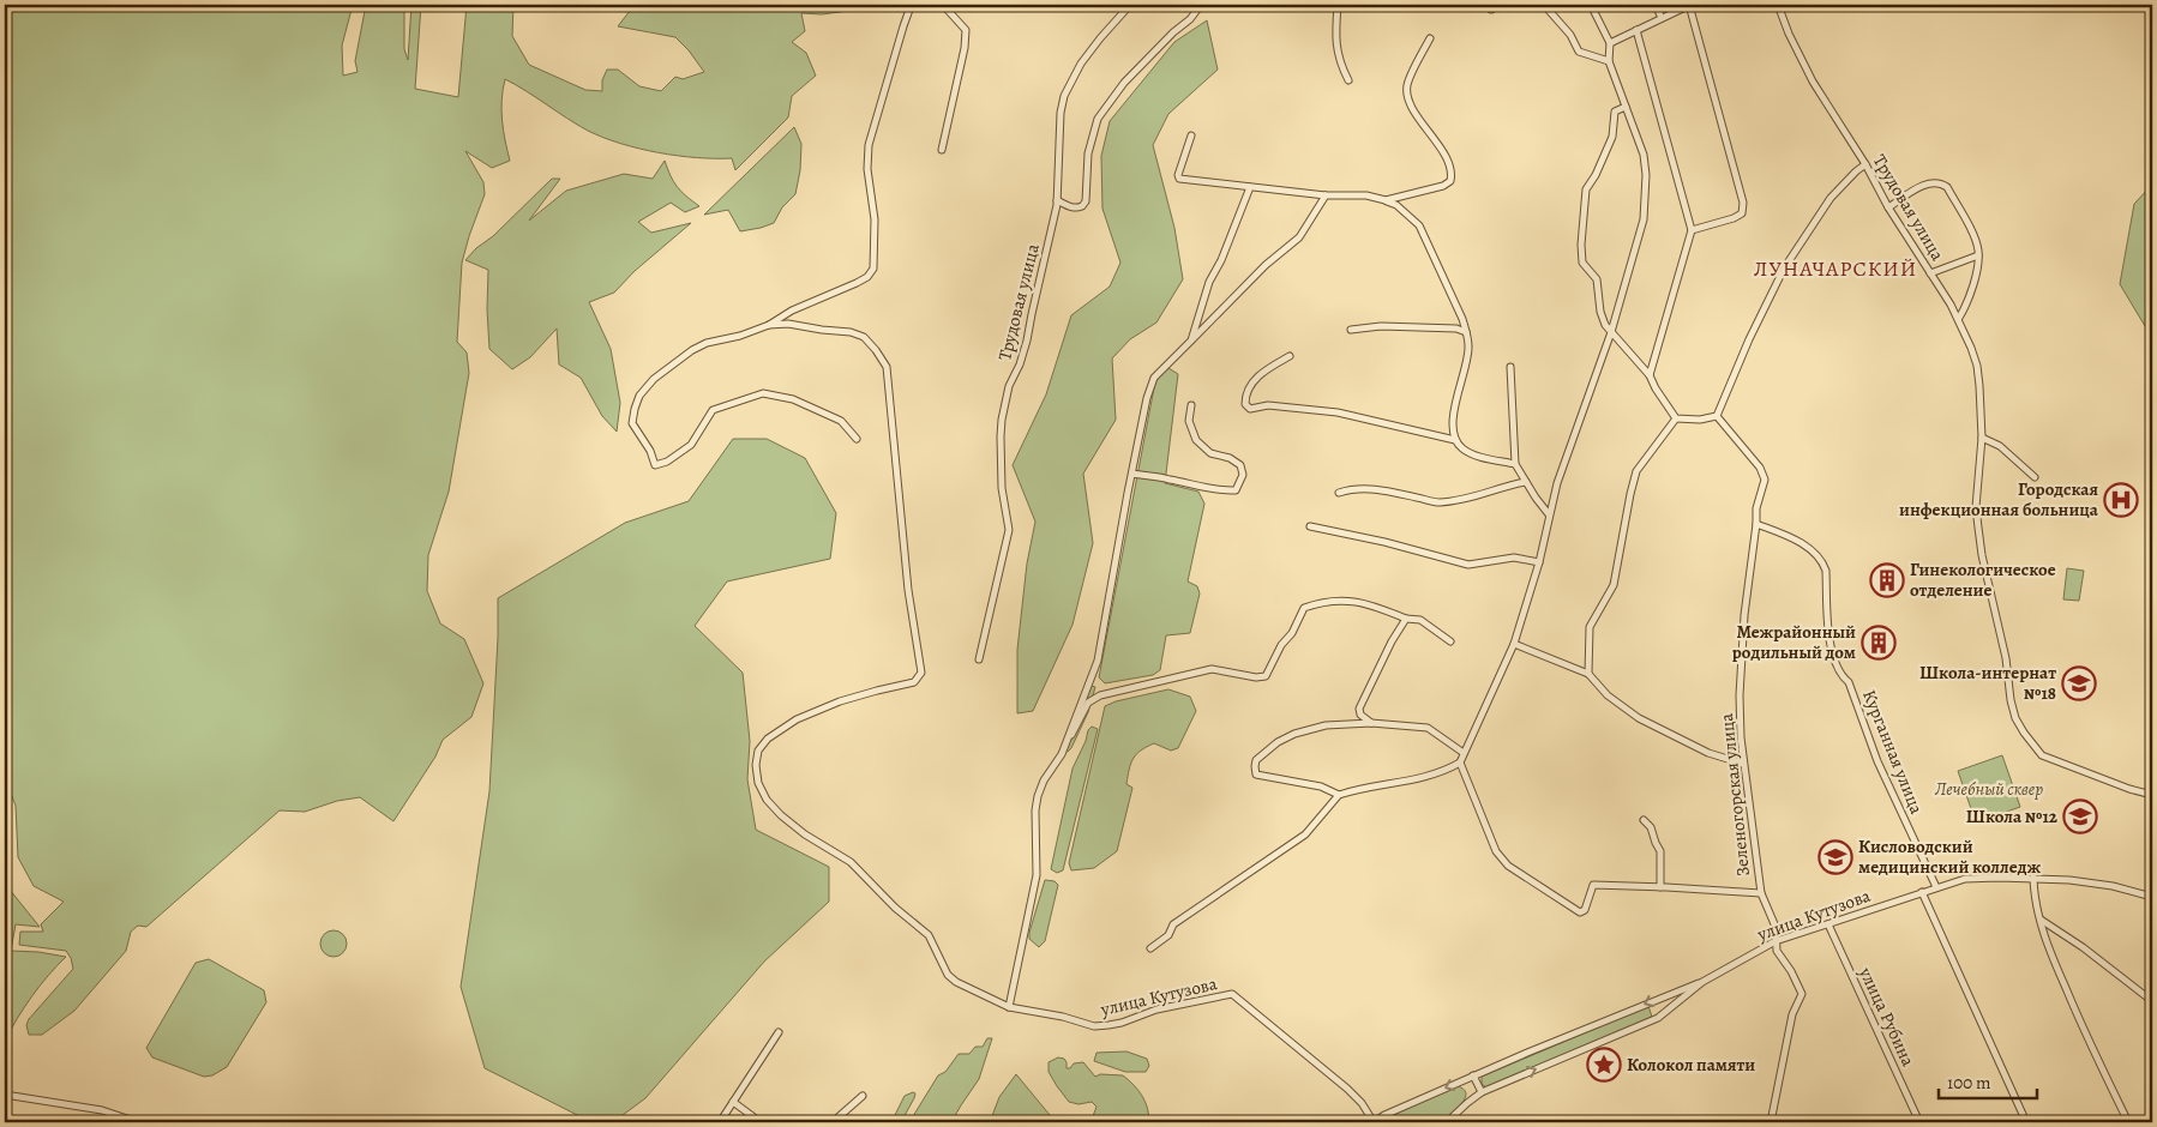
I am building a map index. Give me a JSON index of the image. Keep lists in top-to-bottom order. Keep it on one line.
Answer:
{"streets":{"street":["Трудовая улица","Курганная улица","Зеленогорская улица","улица Кутузова","улица Рубина"]},"crossings":[["Курганная улица","Зеленогорская улица"],["Курганная улица","улица Кутузова"],["Зеленогорская улица","улица Кутузова"],["улица Кутузова","улица Рубина"]],"districts":["ЛУНАЧАРСКИЙ"],"parks":["Лечебный сквер"],"places":{"hospital":["Городская инфекционная больница"],"building":["Гинекологическое отделение","Межрайонный родильный дом"],"school or university":["Школа-интернат №18","Школа №12","Кисловодский медицинский колледж"],"place":["Колокол памяти"]},"scale_bar":"100 m"}
